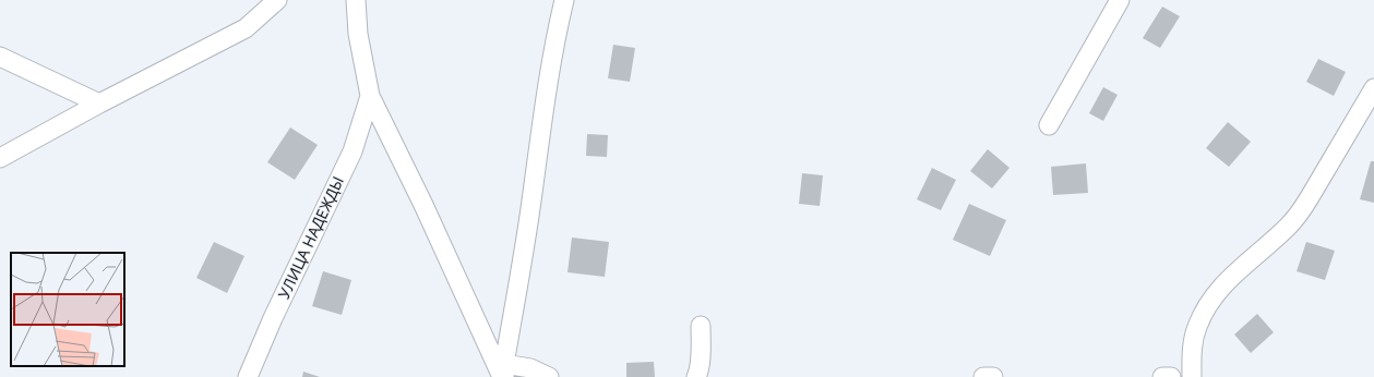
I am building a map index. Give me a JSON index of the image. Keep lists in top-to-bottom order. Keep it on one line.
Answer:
{"streets":{"street":["УЛИЦА НАДЕЖДЫ"]}}
